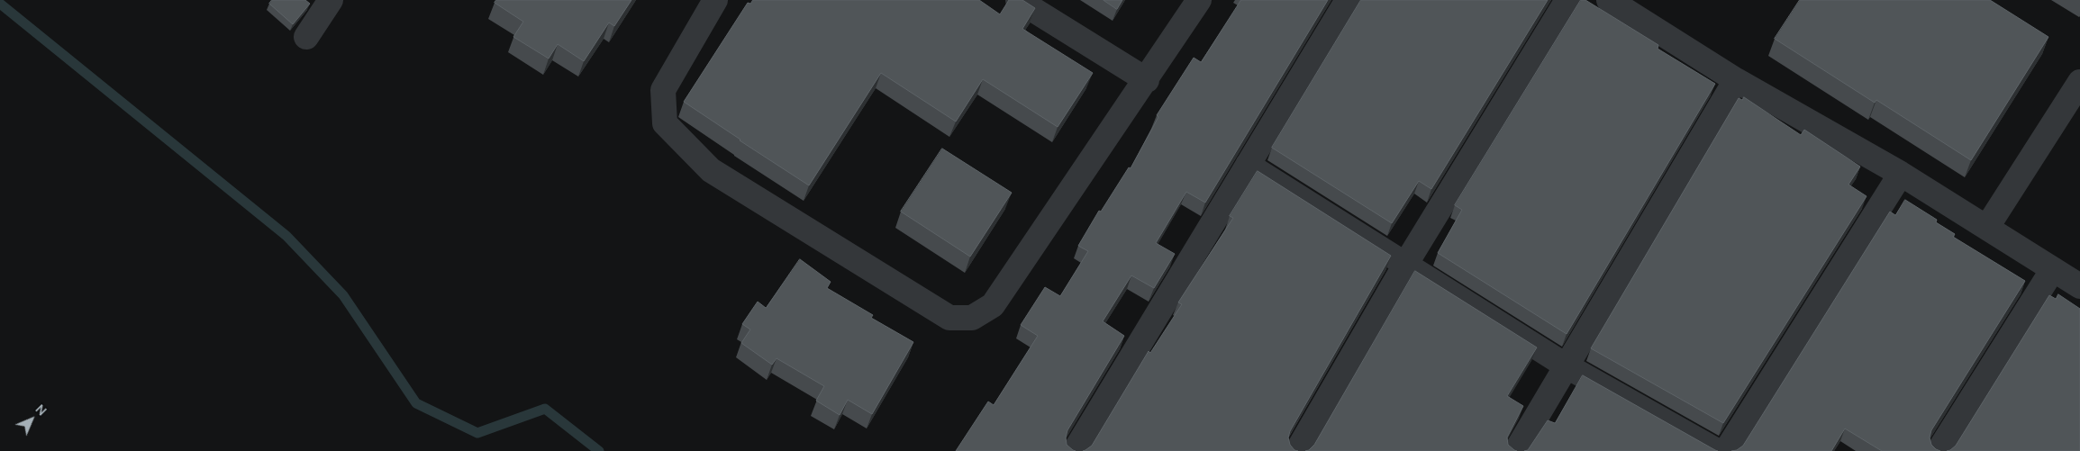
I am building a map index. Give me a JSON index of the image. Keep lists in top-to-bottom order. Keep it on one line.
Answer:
{"north":"top right"}
